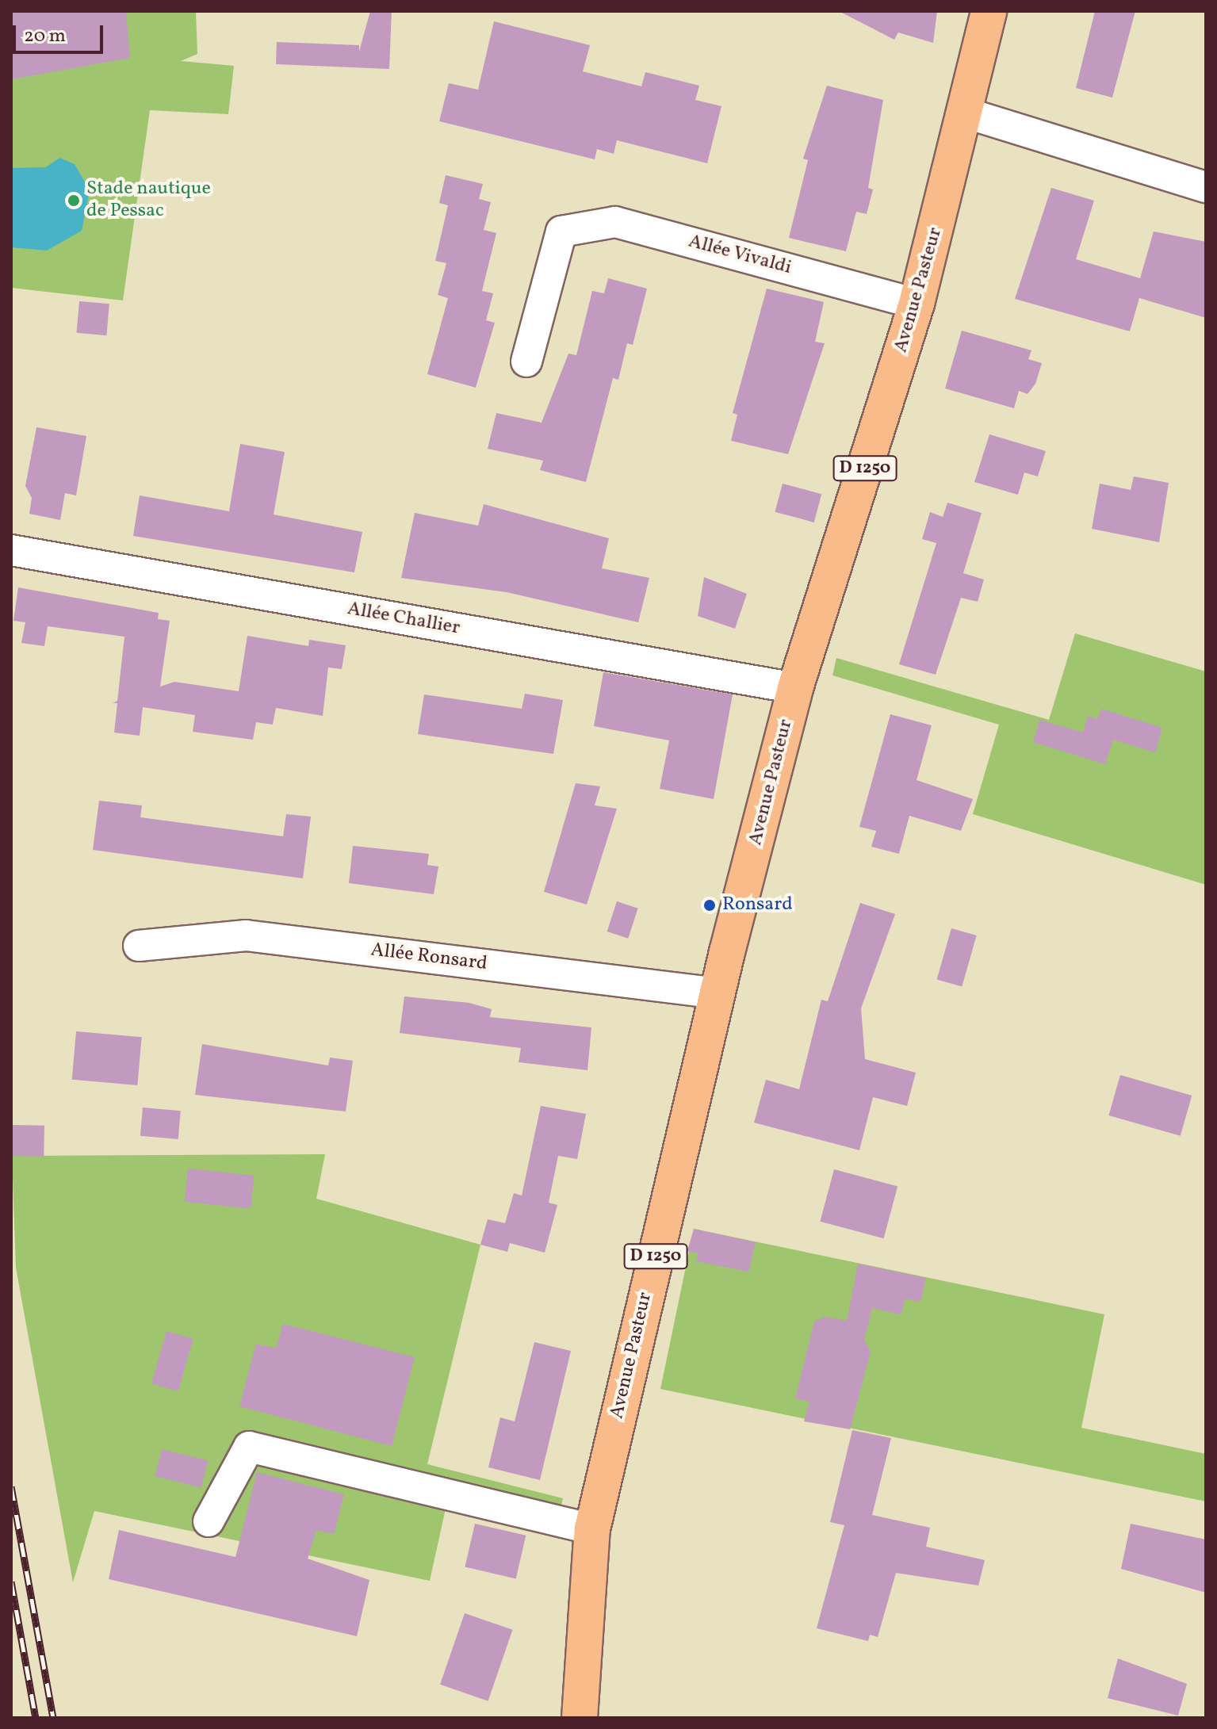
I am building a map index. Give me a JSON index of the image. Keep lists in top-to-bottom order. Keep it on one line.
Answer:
{"streets":{"main road":["Avenue Pasteur","D 1250"],"street":["Allée Vivaldi","Allée Challier","Allée Ronsard"]},"crossings":[["Allée Vivaldi","Avenue Pasteur"],["Avenue Pasteur","Allée Challier"],["Avenue Pasteur","Allée Ronsard"]],"places":["Stade nautique de Pessac","Ronsard"],"scale_bar":"20 m"}
